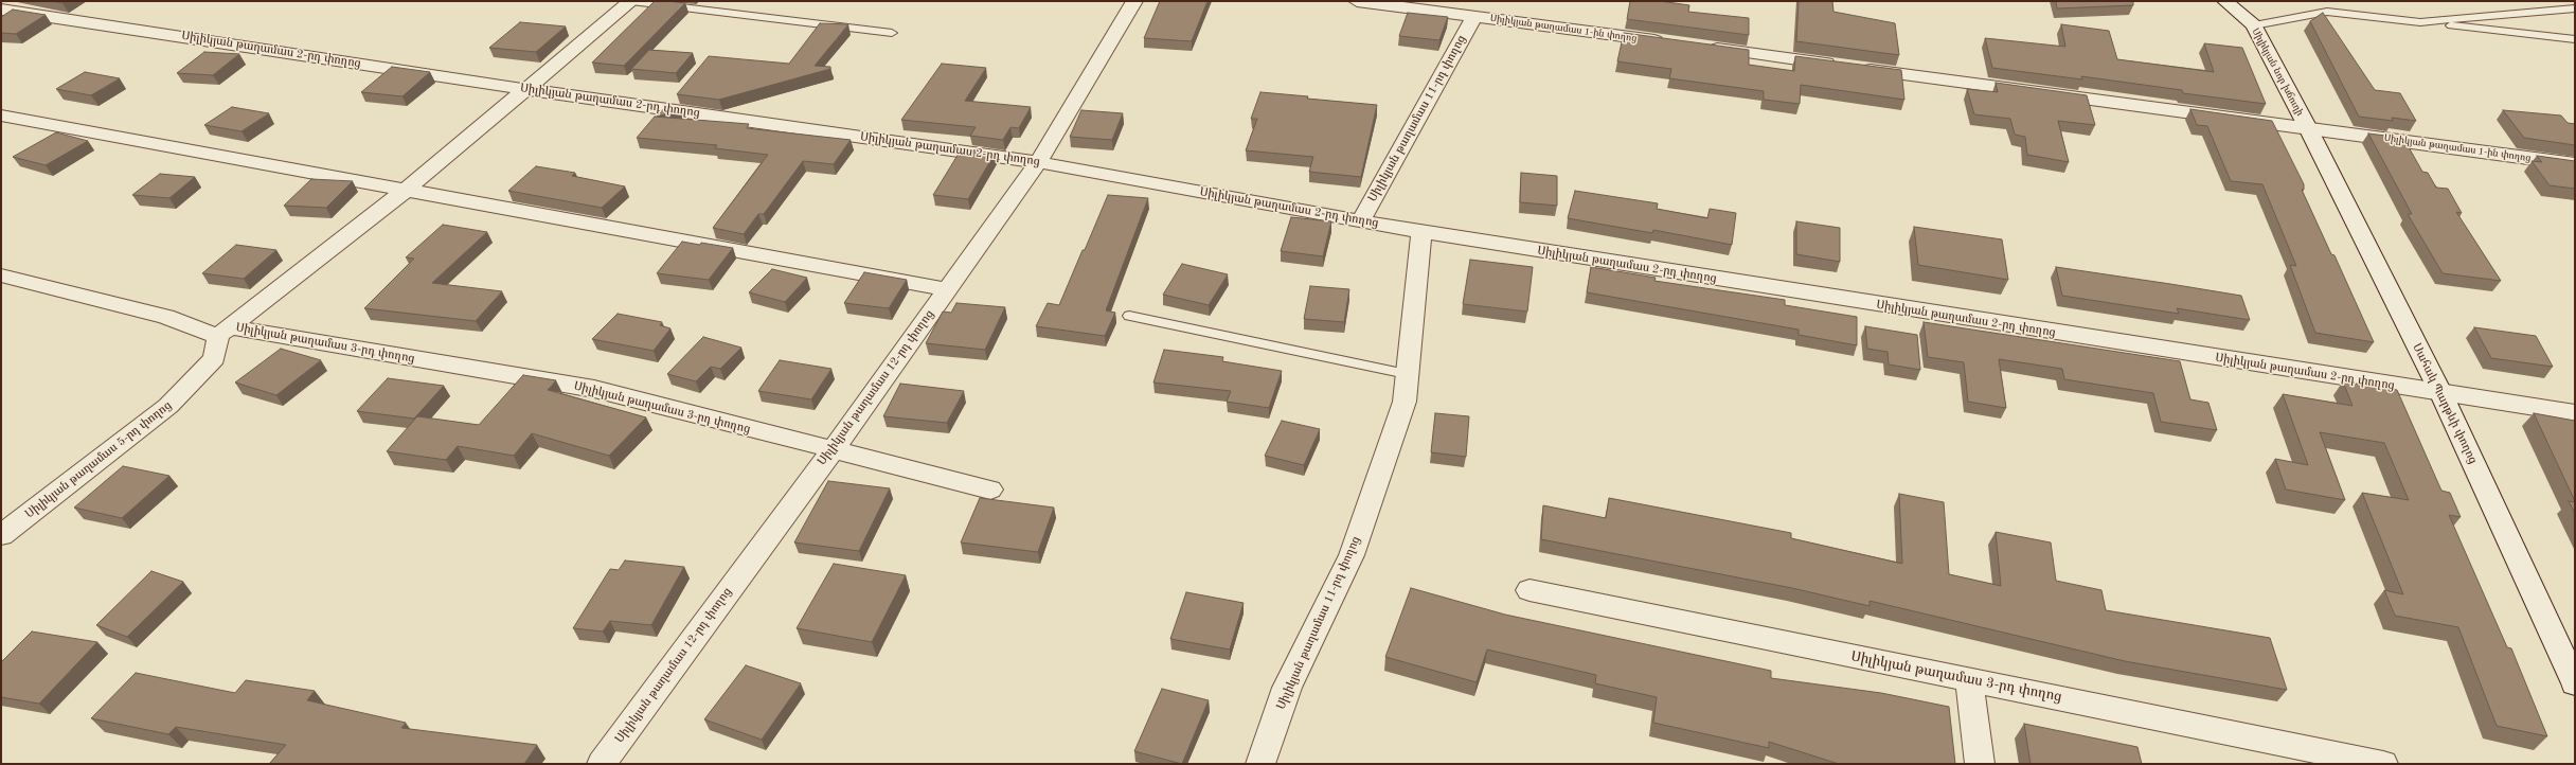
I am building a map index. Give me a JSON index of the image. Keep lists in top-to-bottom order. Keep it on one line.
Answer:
{"streets":{"street":["Սիլիկյան թաղամաս 1-ին փողոց","Սիլիկյան թաղամաս 2-րդ փողոց","Սիլիկյան նոր խճուղի","Սիլիկյան թաղամաս 11-րդ փողոց","Սիլիկյան թաղամաս 3-րդ փողոց","Սիլիկյան թաղամաս 12-րդ փողոց","Սահակ Պարթևի փողոց","Սիլիկյան թաղամաս 5-րդ փողոց"]},"crossings":[["Սիլիկյան թաղամաս 1-ին փողոց","Սիլիկյան նոր խճուղի"],["Սիլիկյան թաղամաս 1-ին փողոց","Սիլիկյան թաղամաս 11-րդ փողոց"],["Սիլիկյան թաղամաս 1-ին փողոց","Սահակ Պարթևի փողոց"],["Սիլիկյան թաղամաս 2-րդ փողոց","Սիլիկյան թաղամաս 11-րդ փողոց"],["Սիլիկյան թաղամաս 2-րդ փողոց","Սիլիկյան թաղամաս 12-րդ փողոց"],["Սիլիկյան թաղամաս 2-րդ փողոց","Սահակ Պարթևի փողոց"],["Սիլիկյան նոր խճուղի","Սահակ Պարթևի փողոց"],["Սիլիկյան թաղամաս 3-րդ փողոց","Սիլիկյան թաղամաս 12-րդ փողոց"],["Սիլիկյան թաղամաս 3-րդ փողոց","Սիլիկյան թաղամաս 5-րդ փողոց"]]}
